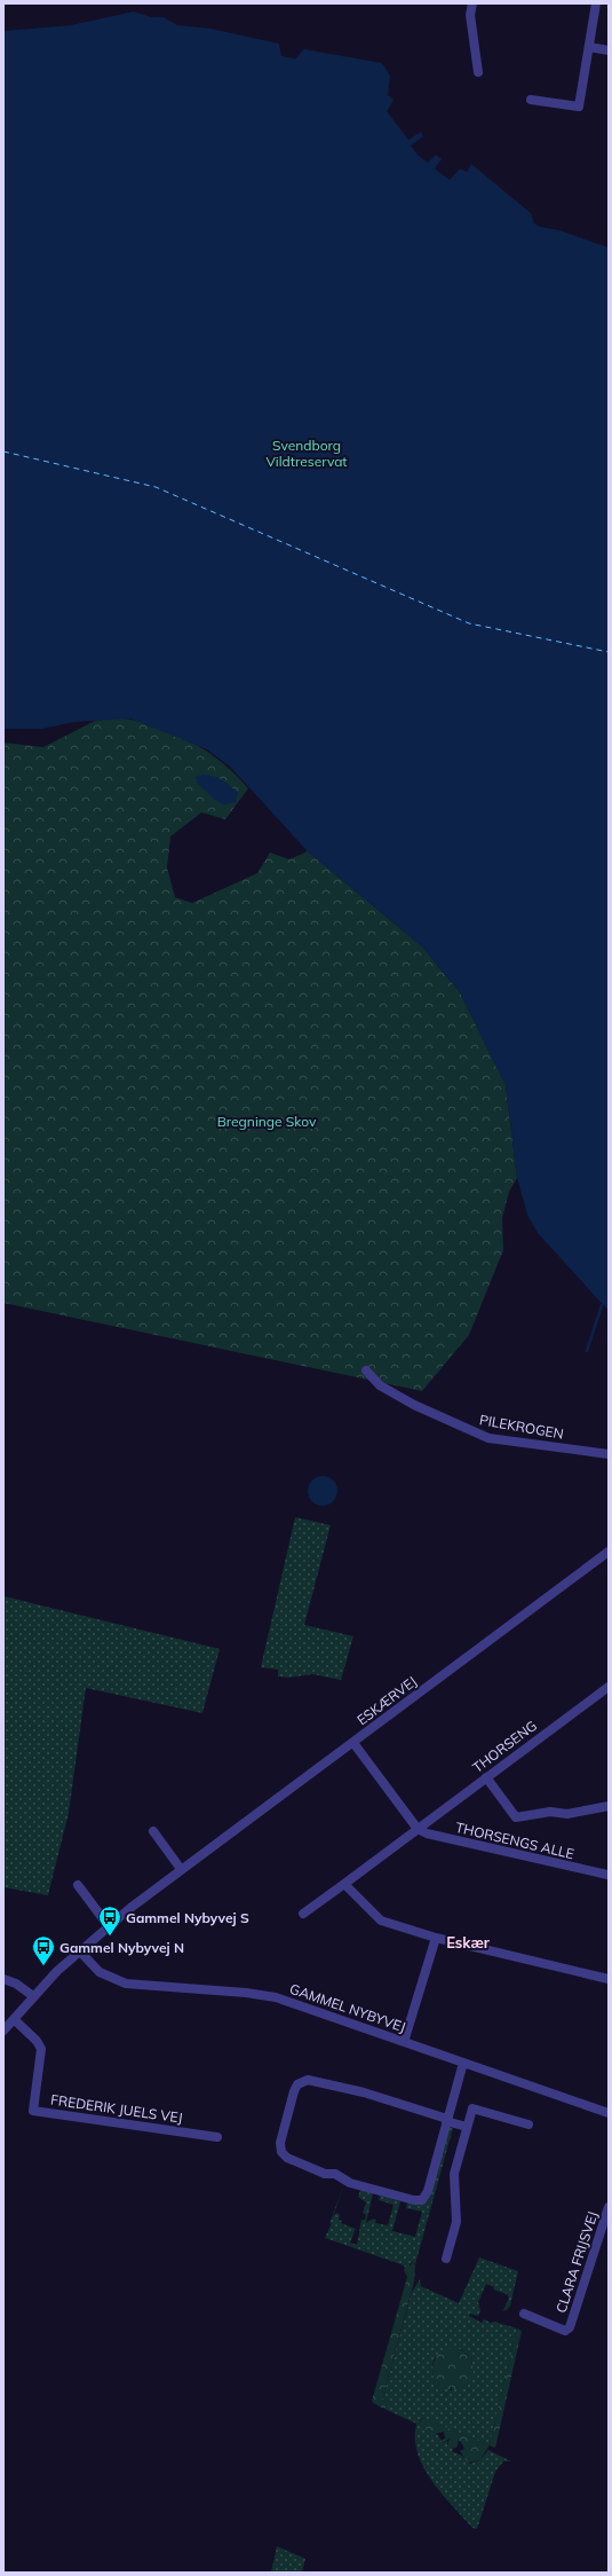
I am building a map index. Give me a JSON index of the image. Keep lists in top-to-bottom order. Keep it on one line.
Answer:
{"streets":{"street":["PILEKROGEN","ESKÆRVEJ","THORSENG","THORSENGS ALLE","GAMMEL NYBYVEJ","FREDERIK JUELS VEJ","CLARA FRIJSVEJ"]},"crossings":[["ESKÆRVEJ","GAMMEL NYBYVEJ"],["ESKÆRVEJ","FREDERIK JUELS VEJ"],["THORSENG","THORSENGS ALLE"]],"districts":["Eskær"],"parks":["Svendborg Vildtreservat","Bregninge Skov"],"places":{"bus stop":["Gammel Nybyvej S","Gammel Nybyvej N"]}}
